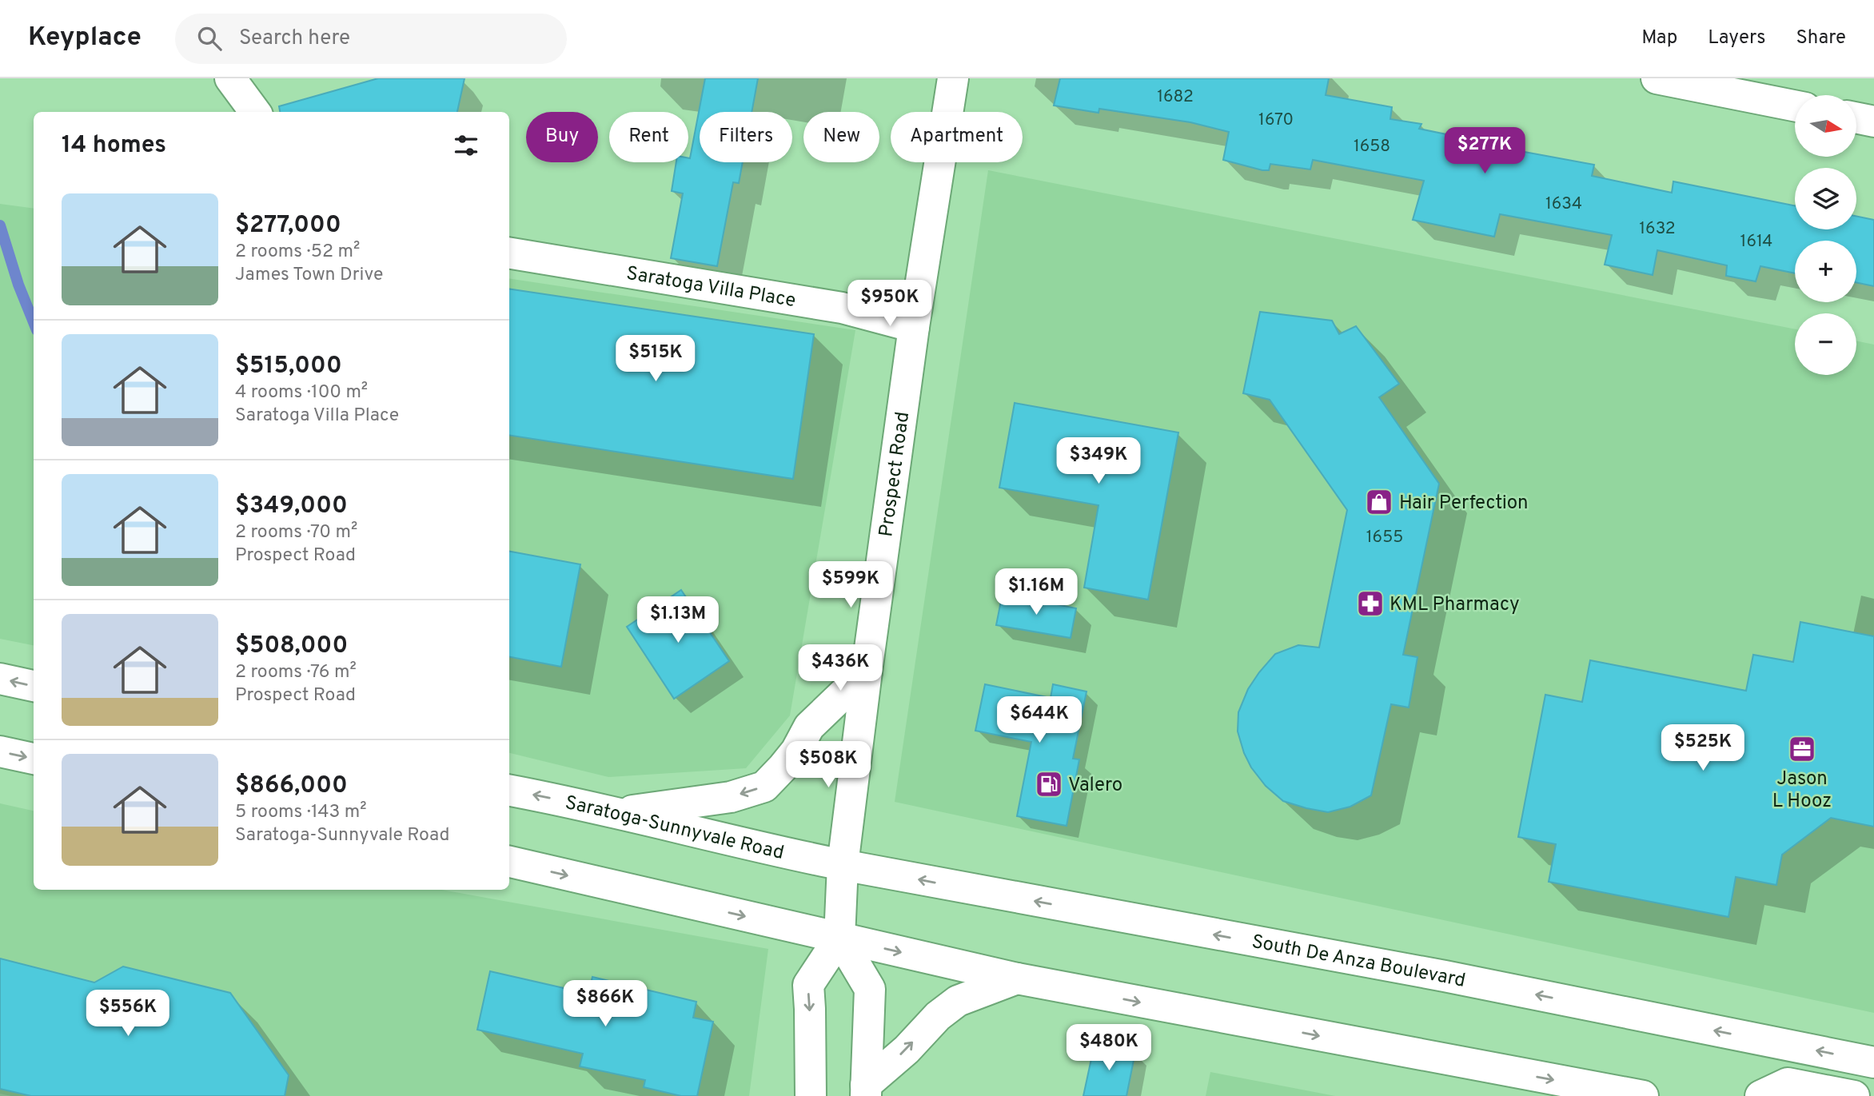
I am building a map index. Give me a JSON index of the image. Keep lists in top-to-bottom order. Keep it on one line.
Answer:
{"streets":{"main road":["Saratoga Villa Place","Prospect Road","Saratoga-Sunnyvale Road","South De Anza Boulevard"]},"crossings":[["Saratoga Villa Place","Prospect Road"],["Prospect Road","Saratoga-Sunnyvale Road"],["Prospect Road","South De Anza Boulevard"],["Saratoga-Sunnyvale Road","South De Anza Boulevard"]],"places":{"shop":["Hair Perfection"],"pharmacy":["KML Pharmacy"],"office":["Jason L Hooz"],"fuel station":["Valero"]},"house_numbers":["1682","1670","1658","1634","1632","1614","1655"],"north":"right","page":{"header":"Keyplace","search":"Search here","nav":["Map","Layers","Share"],"map_buttons":["+","−"],"chip":["Buy","Rent","Filters","New","Apartment"],"heading":"14 homes","price":["$277K","$950K","$515K","$349K","$599K","$1.16M","$1.13M","$436K","$644K","$525K","$508K","$866K","$556K","$480K"],"list":[{"name":"$277,000","note":"2 rooms · 52 m² · James Town Drive"},{"name":"$515,000","note":"4 rooms · 100 m² · Saratoga Villa Place"},{"name":"$349,000","note":"2 rooms · 70 m² · Prospect Road"},{"name":"$508,000","note":"2 rooms · 76 m² · Prospect Road"},{"name":"$866,000","note":"5 rooms · 143 m² · Saratoga-Sunnyvale Road"}]}}
